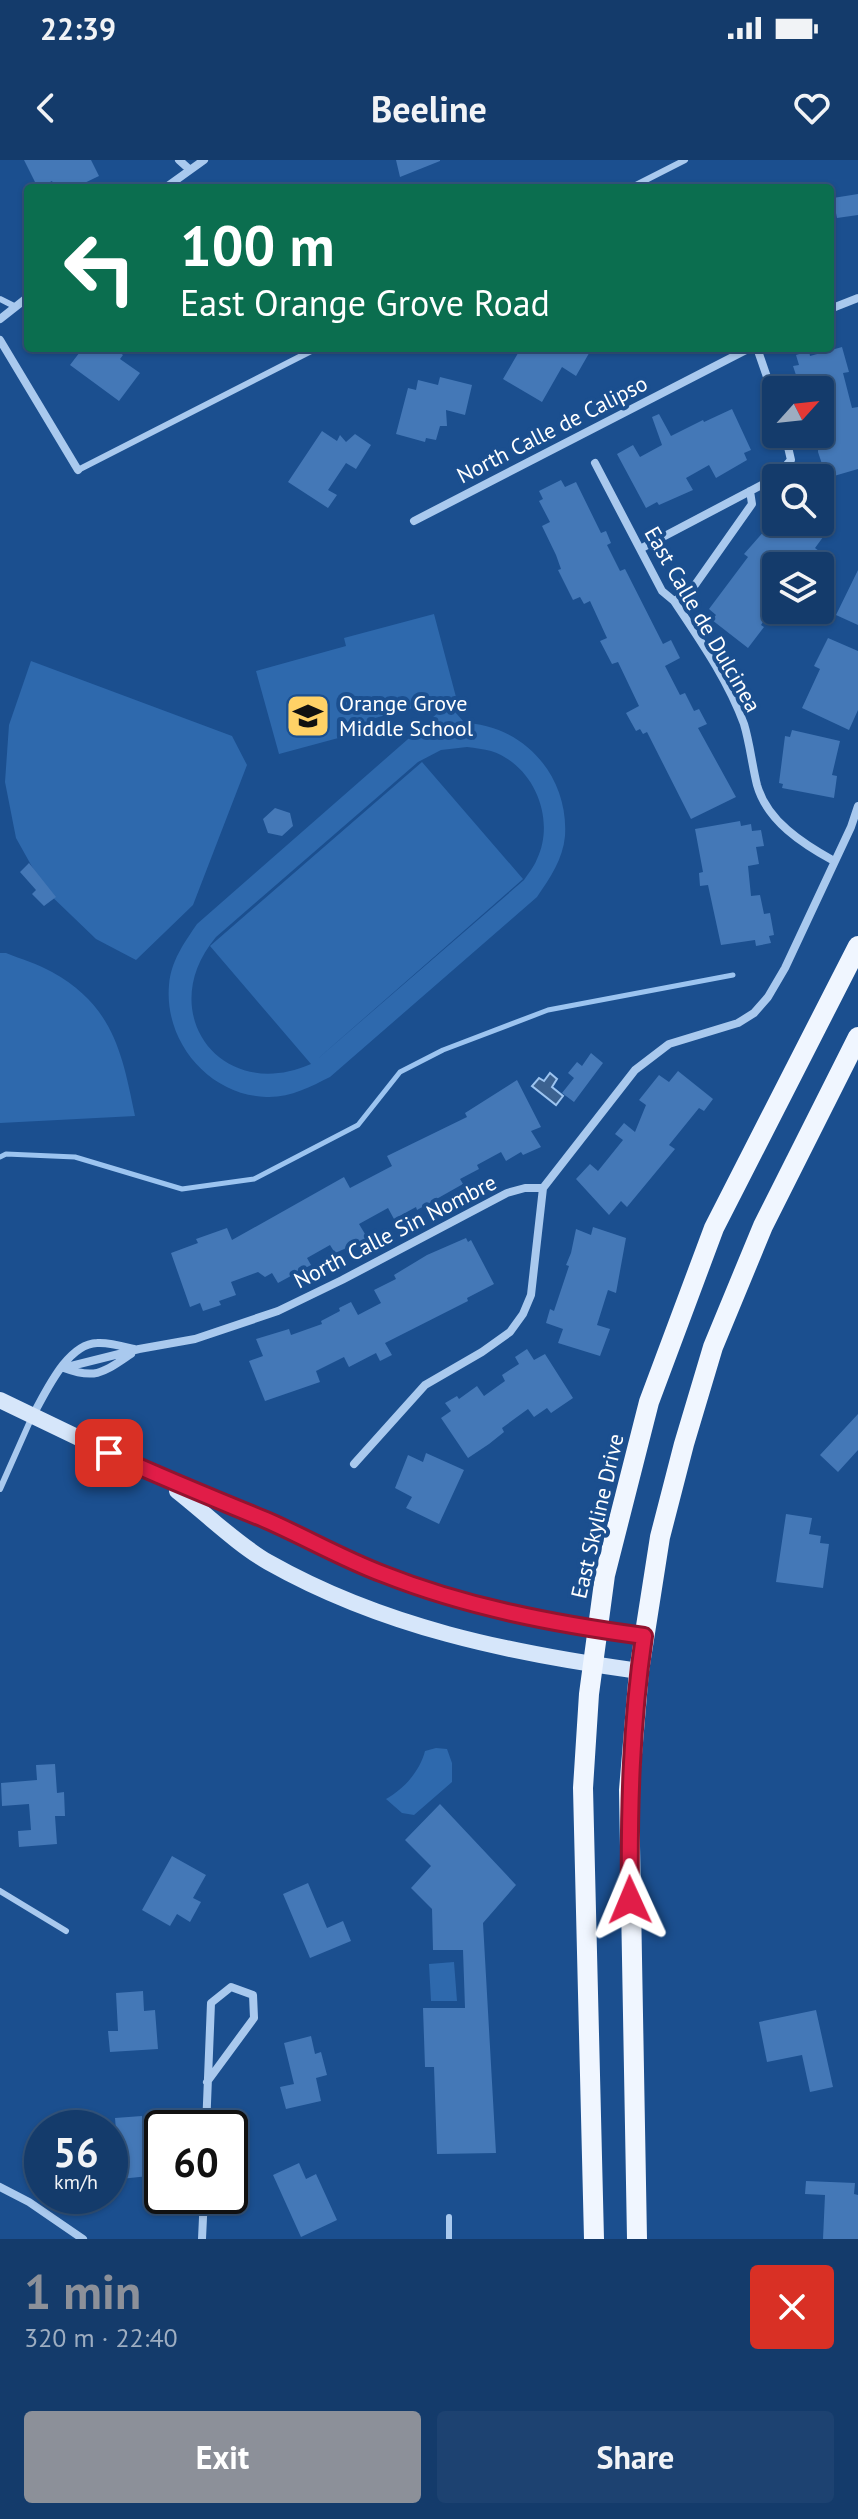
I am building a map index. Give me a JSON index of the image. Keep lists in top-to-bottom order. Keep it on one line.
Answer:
{"streets":{"main road":["East Skyline Drive"],"street":["North Calle de Calipso","East Calle de Dulcinea","North Calle Sin Nombre"]},"places":{"school or university":["Orange Grove Middle School"]},"north":"top right","page":{"status":"22:39","header":"Beeline","turn":["100 m","East Orange Grove Road"],"speed":"56 km/h","limit":"60","heading":["1 min","320 m · 22:40"],"buttons":["Exit","Share"]}}
